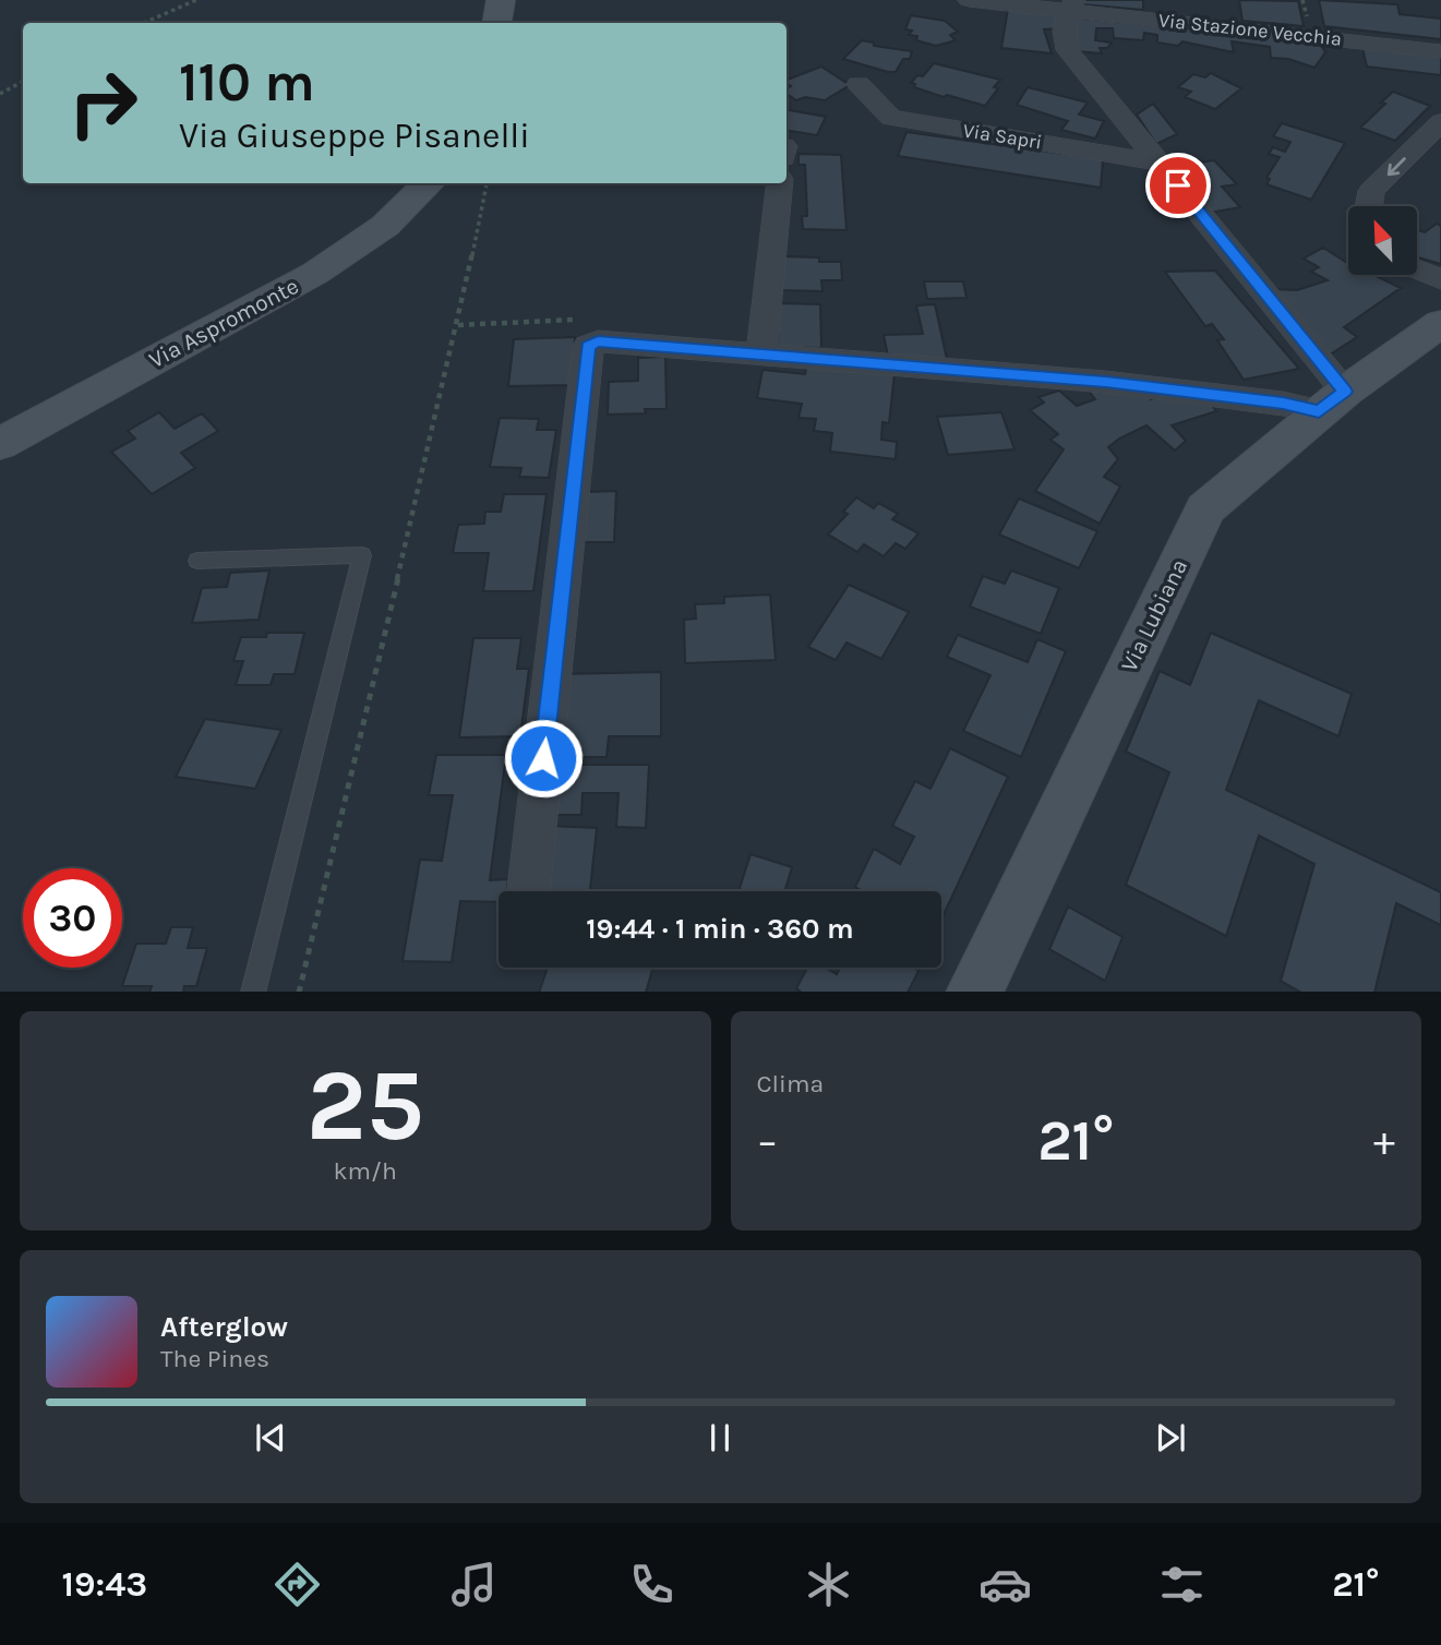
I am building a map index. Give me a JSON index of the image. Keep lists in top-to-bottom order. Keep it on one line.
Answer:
{"streets":{"street":["Via Stazione Vecchia","Via Sapri","Via Aspromonte","Via Lubiana"]},"north":"top left","page":{"turn":["110 m","Via Giuseppe Pisanelli"],"limit":"30","trip":"19:44 · 1 min · 360 m","tile":[["25","km/h"],"Clima"],"heat":["−","21°","+"],"song":["Afterglow","The Pines"],"tabs":["19:43","21°"]}}
